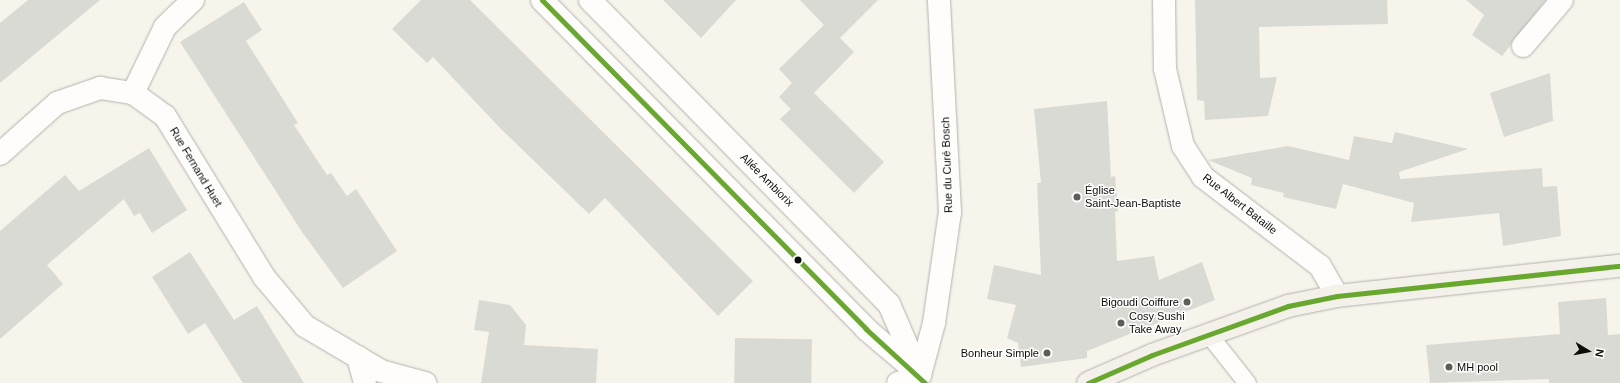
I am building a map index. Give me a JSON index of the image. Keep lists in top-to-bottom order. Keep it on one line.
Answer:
{"streets":{"street":["Rue du Curé Bosch","Rue Fernand Huet","Allée Ambiorix","Rue Albert Bataille"]},"crossings":[["Rue du Curé Bosch","Allée Ambiorix"]],"places":["Église Saint-Jean-Baptiste","Bigoudi Coiffure","Cosy Sushi Take Away","Bonheur Simple","MH pool"],"north":"right"}
